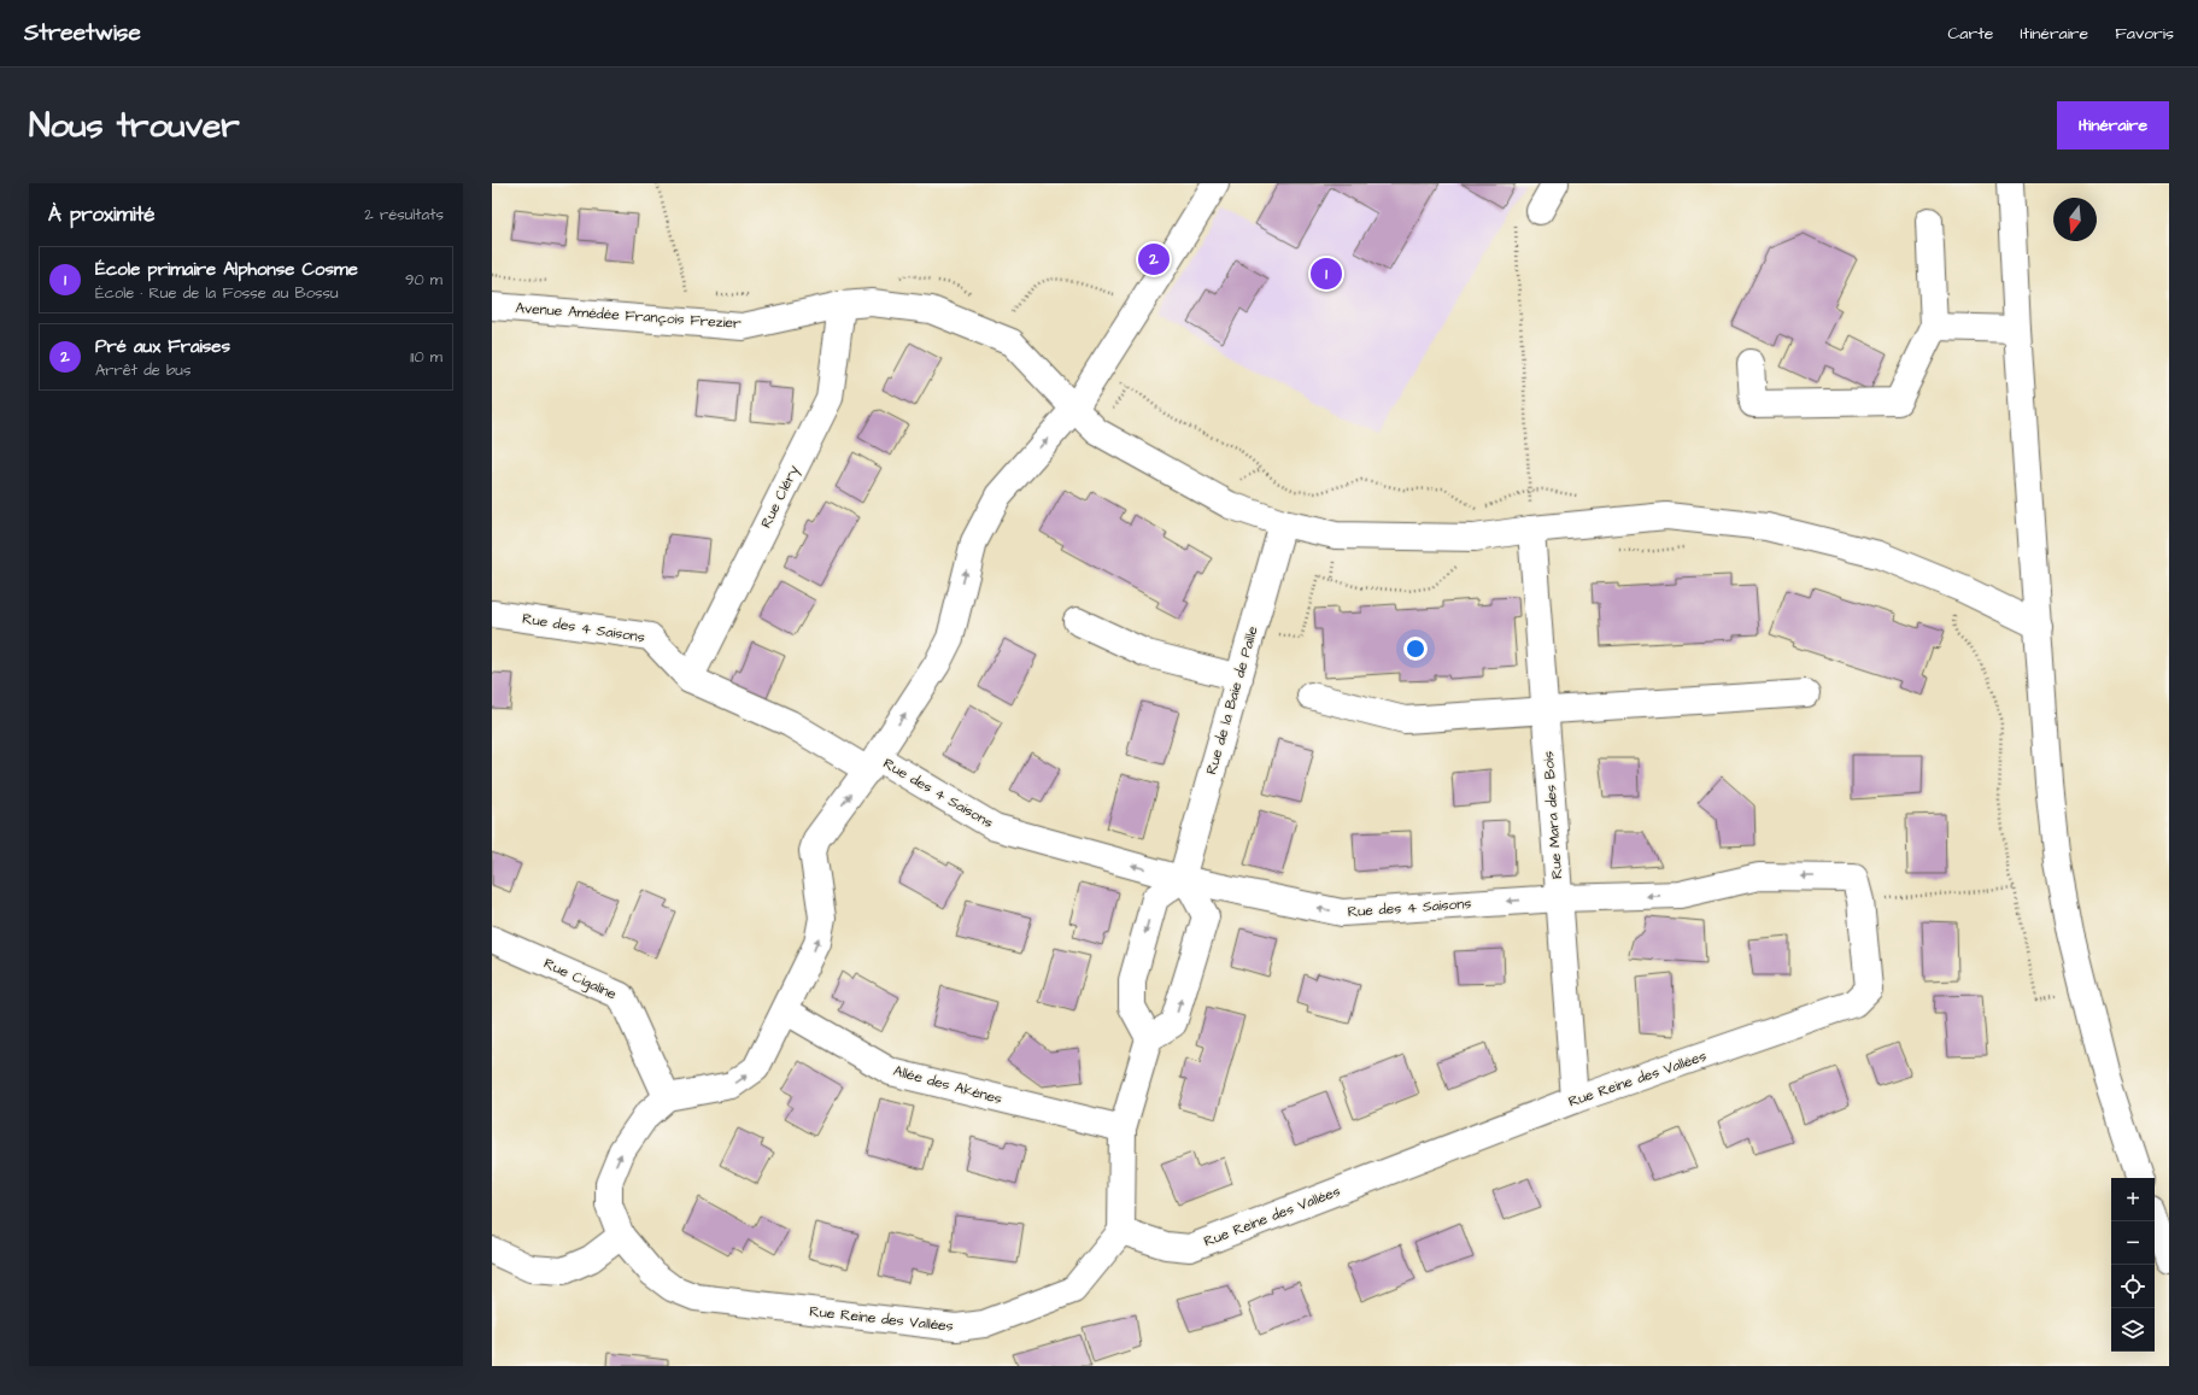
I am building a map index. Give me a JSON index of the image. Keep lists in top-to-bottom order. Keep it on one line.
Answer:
{"streets":{"street":["Avenue Amédée François Frezier","Rue Cléry","Rue des 4 Saisons","Rue de la Baie de Paille","Rue Mara des Bois","Rue Cigaline","Rue Reine des Vallées","Allée des Akènes"]},"crossings":[["Avenue Amédée François Frezier","Rue Cléry"],["Avenue Amédée François Frezier","Rue de la Baie de Paille"],["Avenue Amédée François Frezier","Rue Mara des Bois"],["Rue Cléry","Rue des 4 Saisons"],["Rue des 4 Saisons","Rue de la Baie de Paille"],["Rue des 4 Saisons","Rue Mara des Bois"],["Rue des 4 Saisons","Rue Reine des Vallées"],["Rue Mara des Bois","Rue Reine des Vallées"],["Rue Cigaline","Rue Reine des Vallées"]],"north":"bottom","page":{"header":"Streetwise","nav":["Carte","Itinéraire","Favoris"],"buttons":"Itinéraire","title":"Nous trouver","heading":["À proximité","2 résultats"],"pins":["2","1"],"list":[{"mark":"1","name":"École primaire Alphonse Cosme","note":"École · Rue de la Fosse au Bossu","value":"90 m"},{"mark":"2","name":"Pré aux Fraises","note":"Arrêt de bus","value":"110 m"}],"map_buttons":["+","−"]}}
